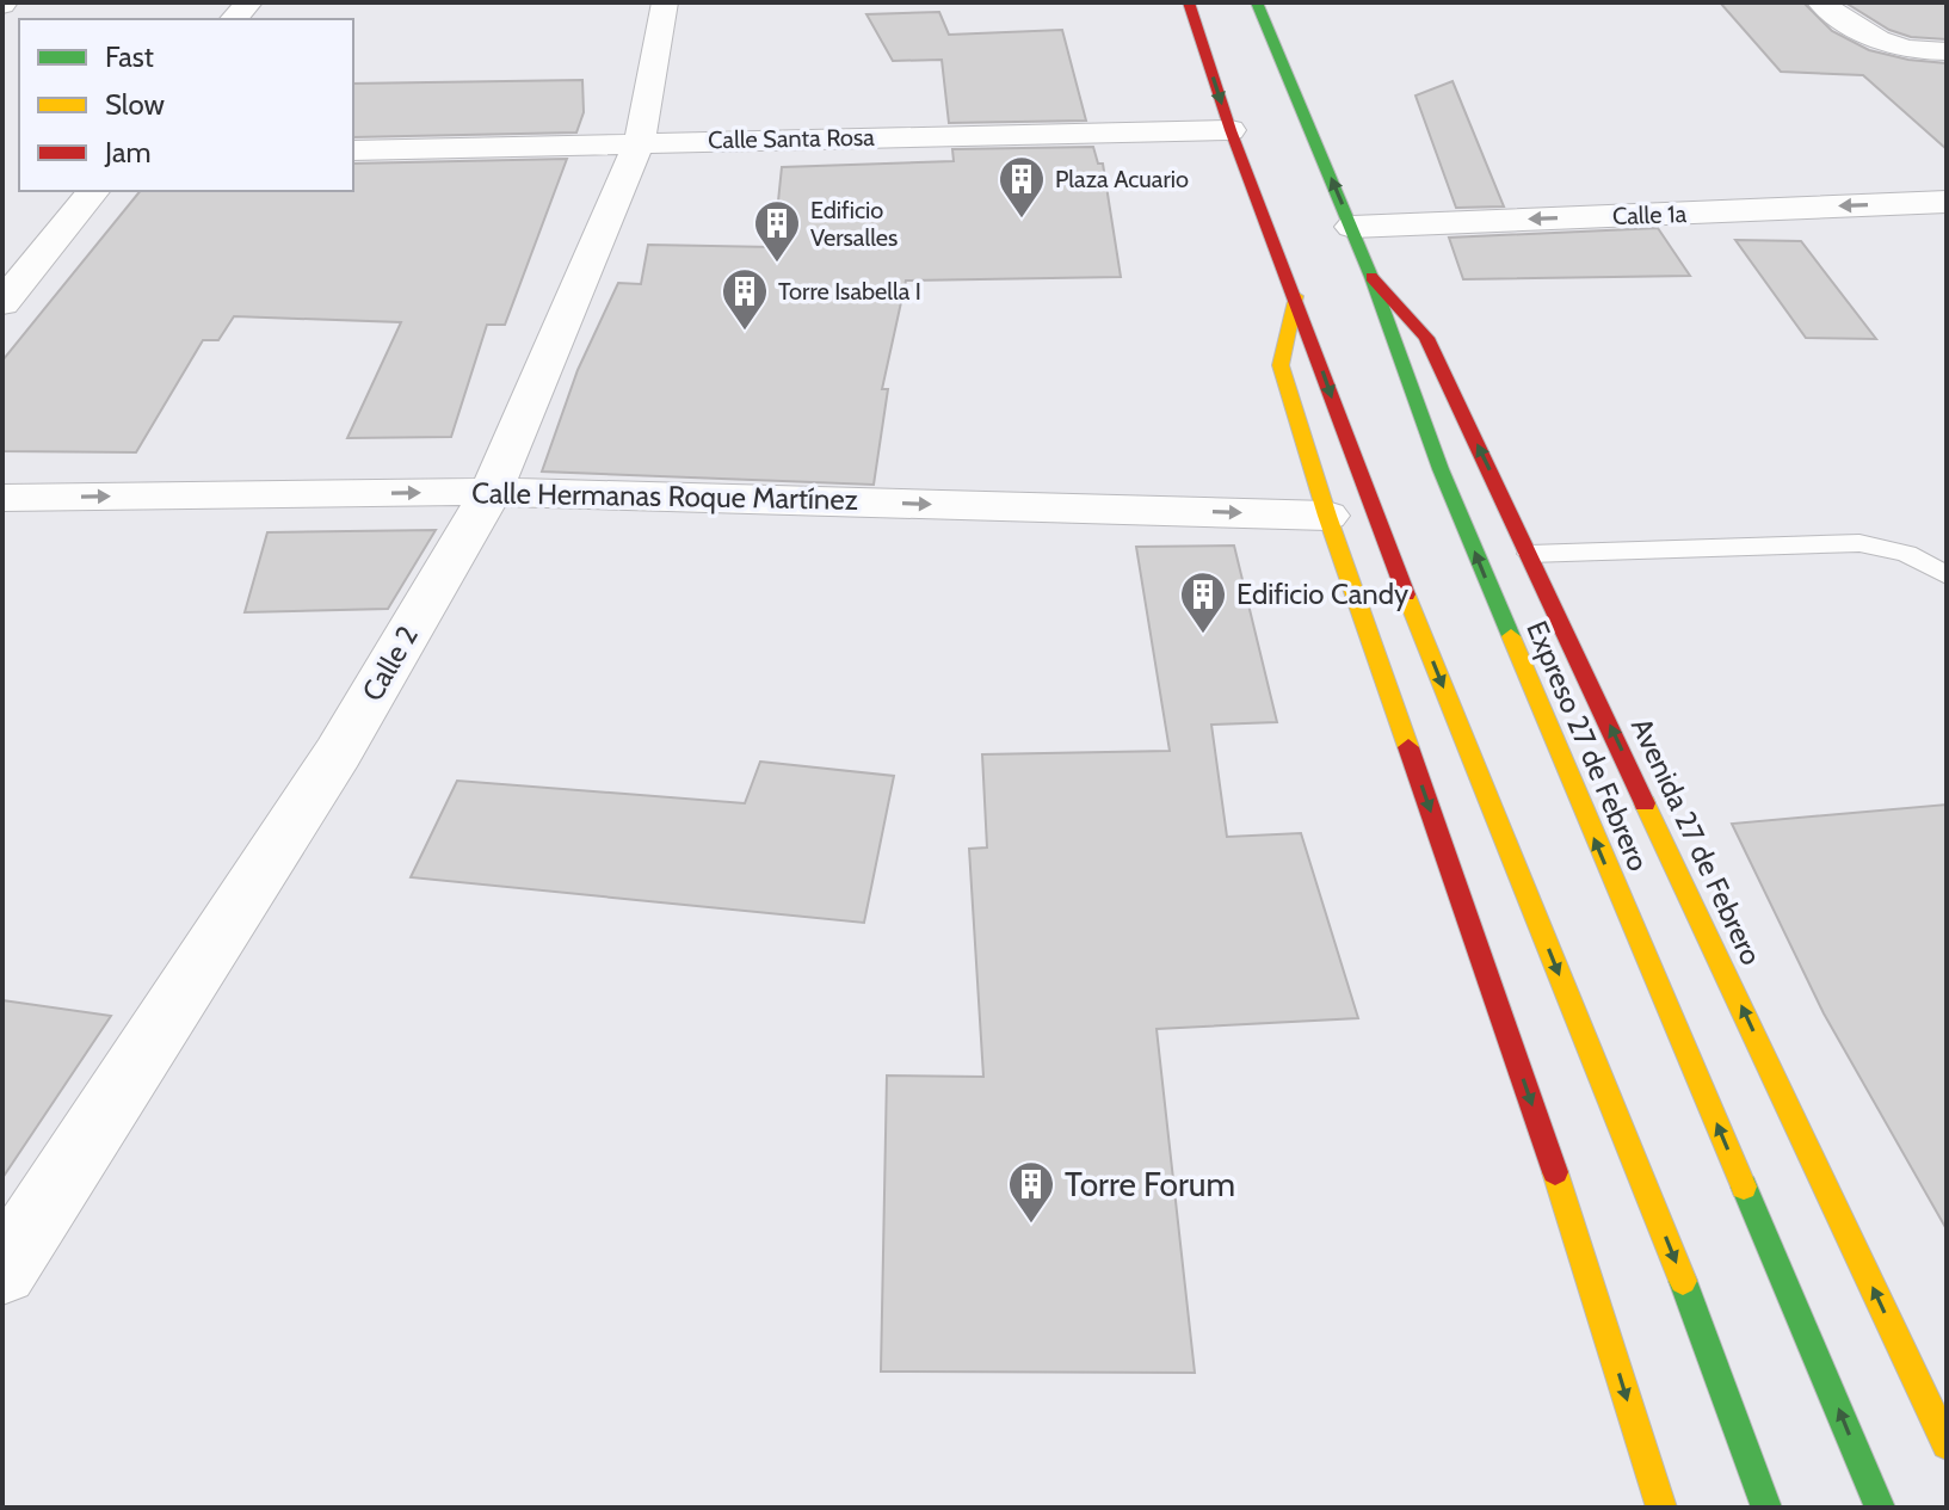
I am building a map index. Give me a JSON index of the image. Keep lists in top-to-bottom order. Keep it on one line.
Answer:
{"streets":{"main road":["Expreso 27 de Febrero","Avenida 27 de Febrero"],"street":["Calle Santa Rosa","Calle 1a","Calle Hermanas Roque Martínez","Calle 2"]},"crossings":[["Calle Santa Rosa","Calle 2"],["Calle 1a","Expreso 27 de Febrero"],["Calle Hermanas Roque Martínez","Calle 2"],["Expreso 27 de Febrero","Avenida 27 de Febrero"]],"one_way":["Calle 1a","Calle Hermanas Roque Martínez"],"places":{"building":["Plaza Acuario","Edificio Versalles","Torre Isabella I","Edificio Candy","Torre Forum"]},"legend":["Fast","Slow","Jam"]}
